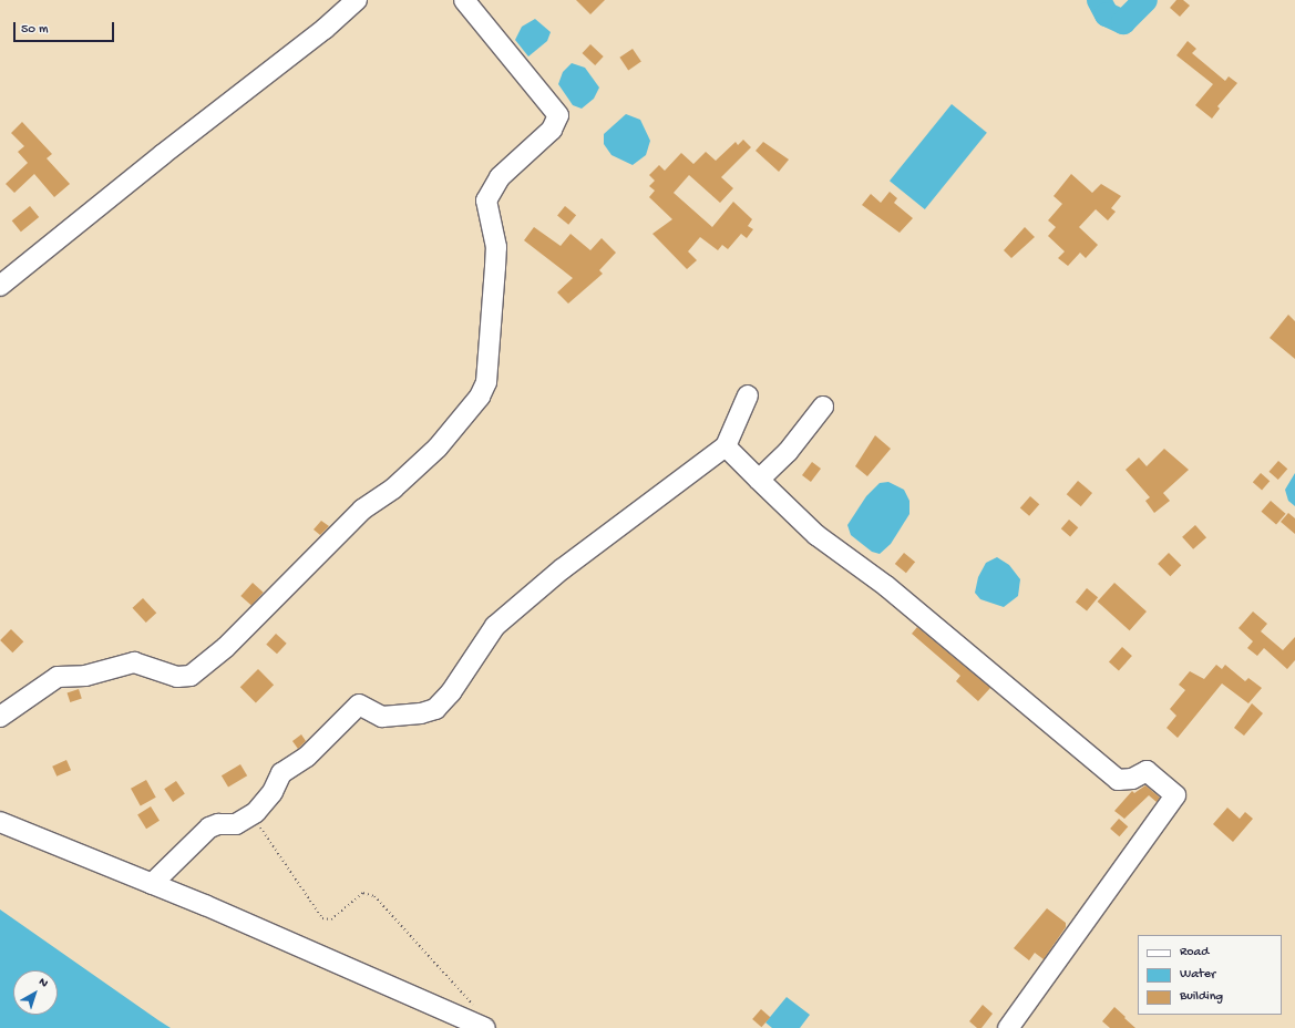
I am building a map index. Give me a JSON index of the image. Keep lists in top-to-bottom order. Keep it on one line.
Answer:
{"legend":["Road","Water","Building"],"scale_bar":"50 m","north":"top right"}
